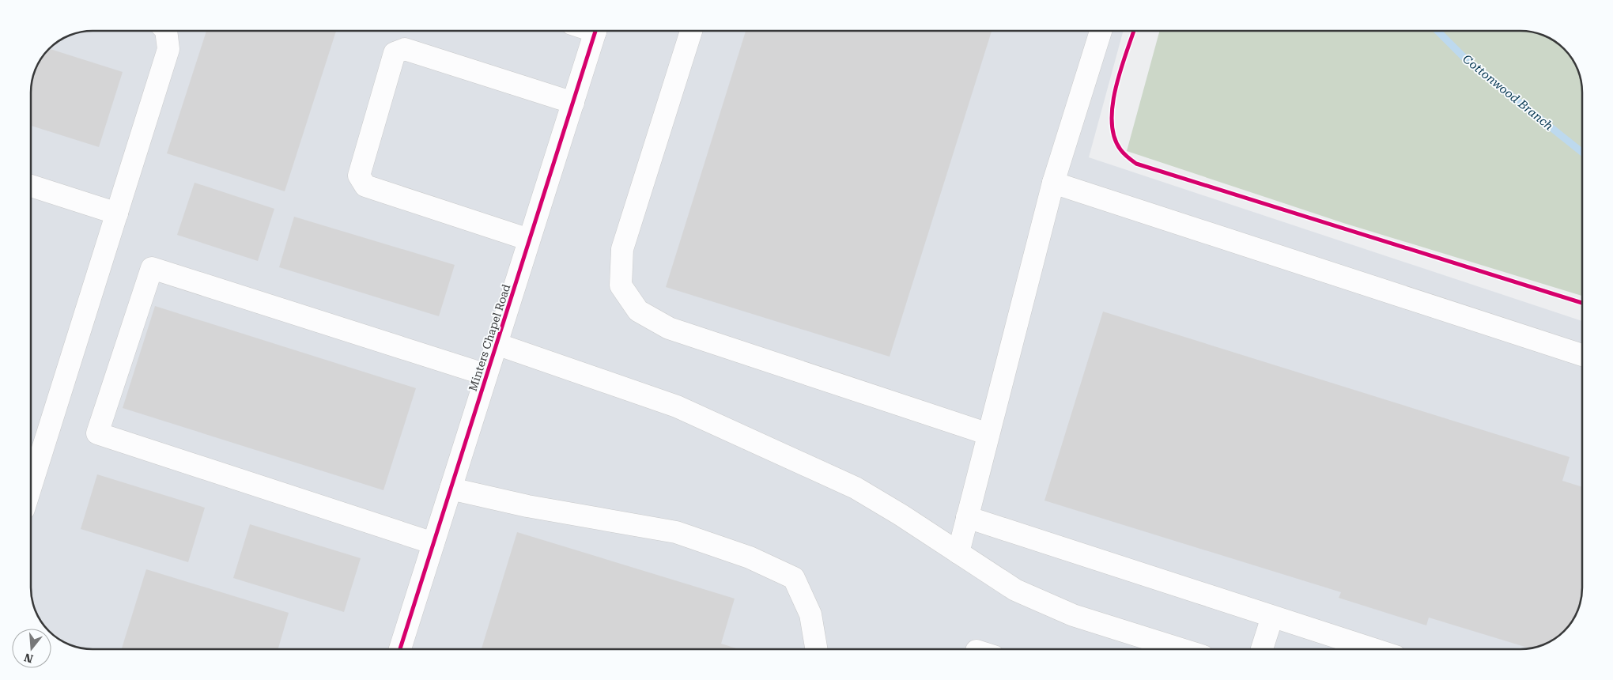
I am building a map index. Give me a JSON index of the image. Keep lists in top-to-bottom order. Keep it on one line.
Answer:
{"streets":{"street":["Minters Chapel Road"]},"water":["Cottonwood Branch"],"north":"bottom"}
